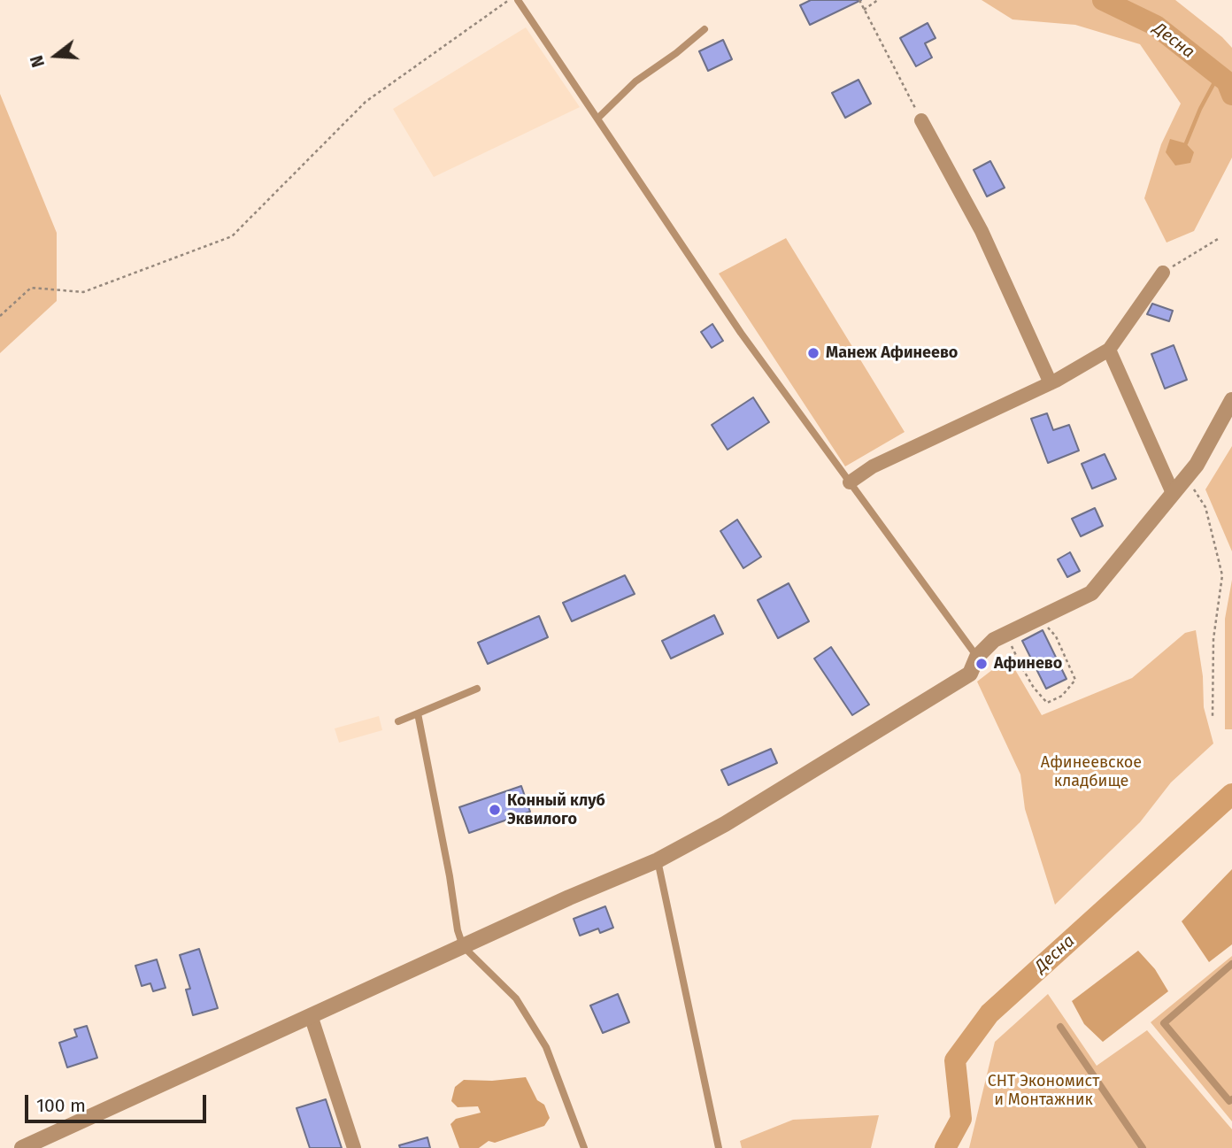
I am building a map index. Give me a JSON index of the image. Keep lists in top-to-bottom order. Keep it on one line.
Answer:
{"water":["Десна"],"parks":["Афинеевское кладбище","СНТ Экономист и Монтажник"],"places":["Манеж Афинеево","Афинево","Конный клуб Эквилого"],"scale_bar":"100 m","north":"left"}
